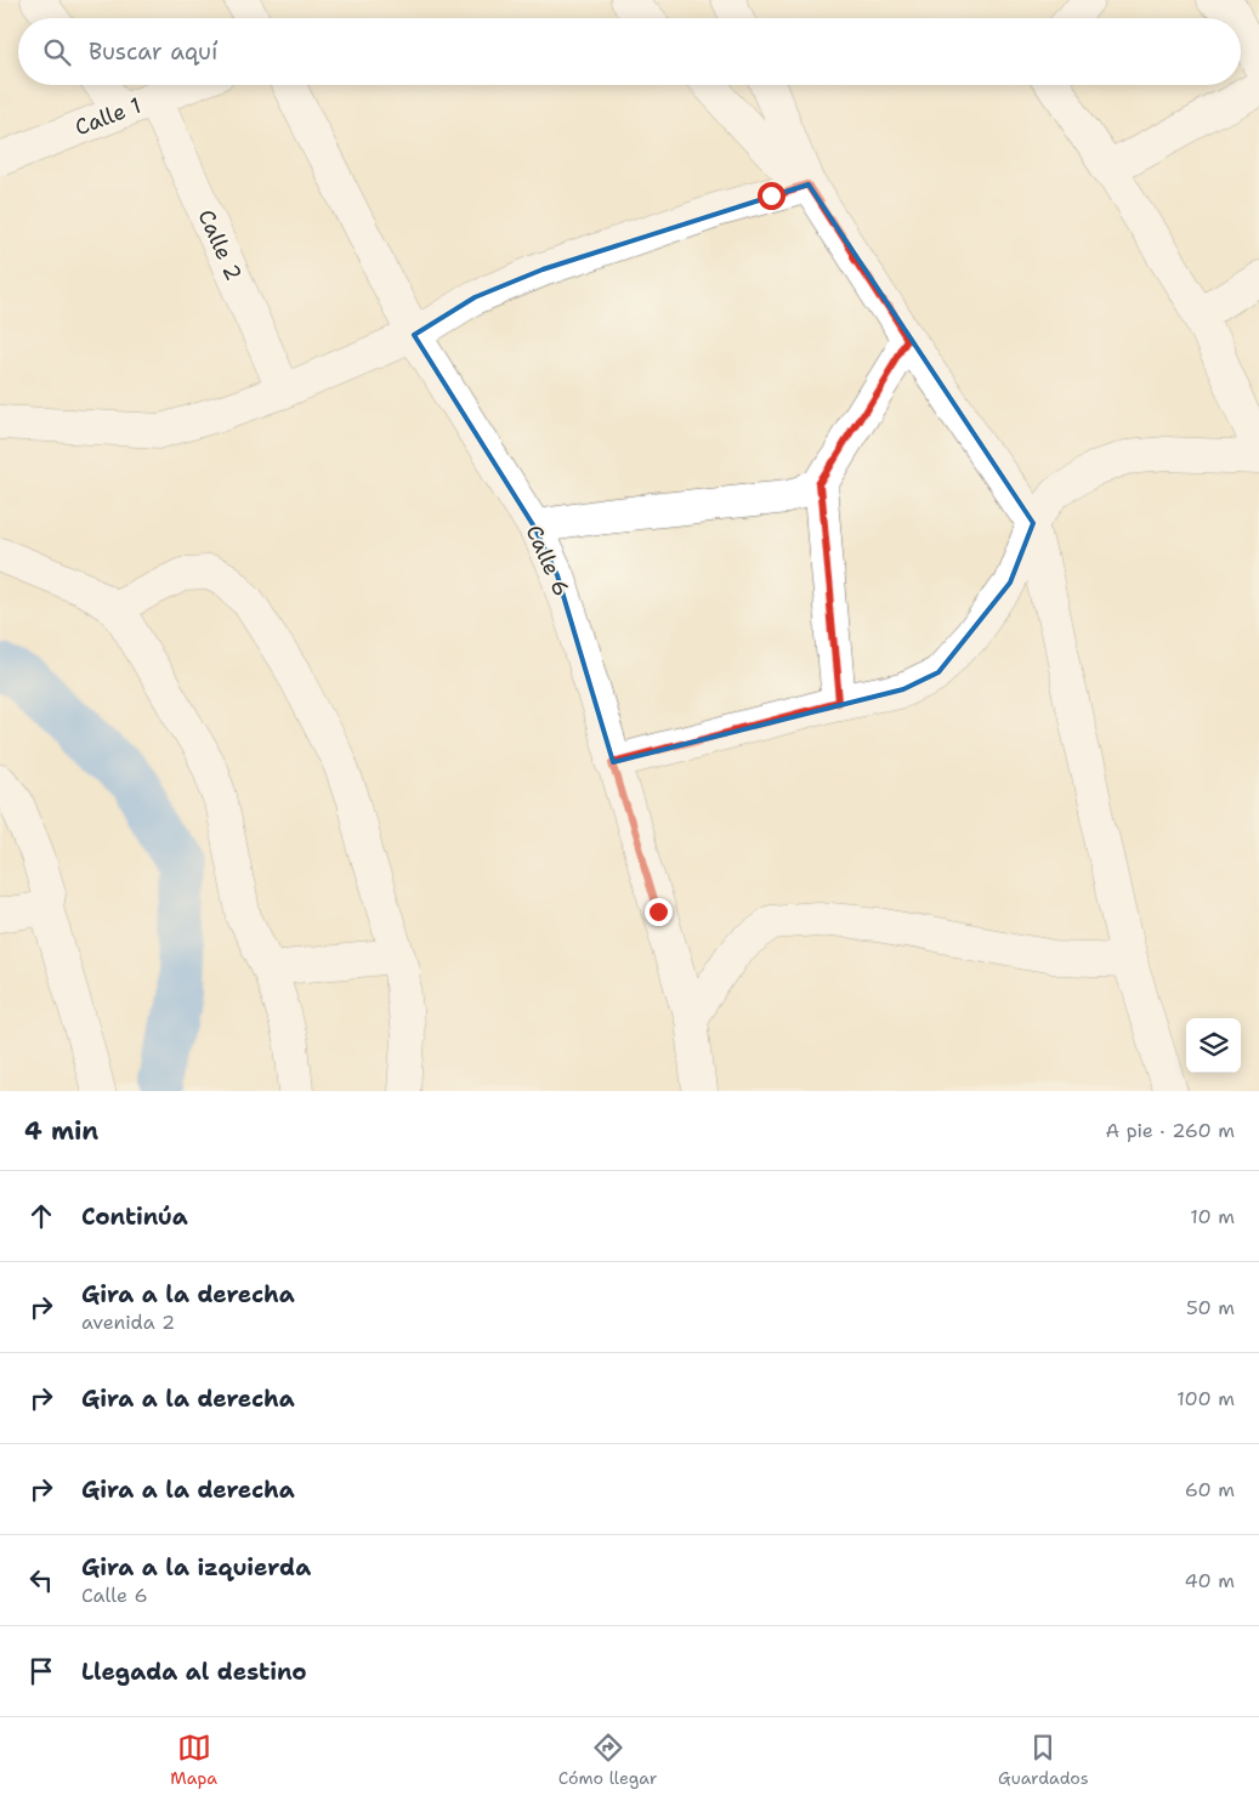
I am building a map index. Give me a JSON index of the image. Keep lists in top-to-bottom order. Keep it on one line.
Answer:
{"streets":{"street":["Calle 1","Calle 2","Calle 6"]},"crossings":[["Calle 1","Calle 2"]],"page":{"search":"Buscar aquí","heading":["4 min","A pie · 260 m"],"list":[["Continúa","10 m"],["Gira a la derecha","avenida 2","50 m"],["Gira a la derecha","100 m"],["Gira a la derecha","60 m"],["Gira a la izquierda","Calle 6","40 m"],"Llegada al destino"],"nav":["Mapa","Cómo llegar","Guardados"]}}
